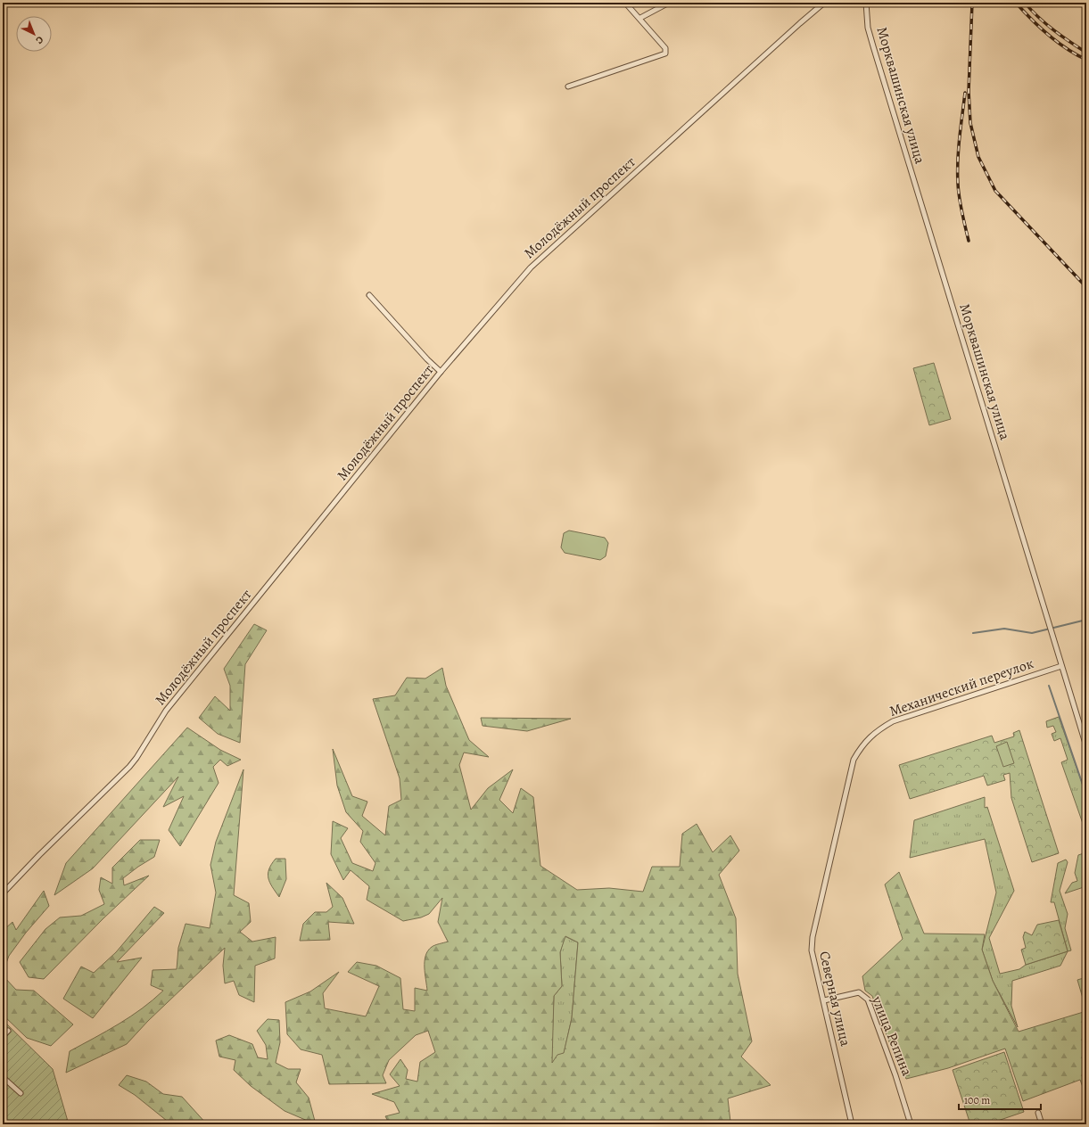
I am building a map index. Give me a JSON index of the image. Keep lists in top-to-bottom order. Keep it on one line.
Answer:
{"streets":{"street":["Морквашинская улица","Молодёжный проспект","Механический переулок","Северная улица","улица Репина"]},"crossings":[["Морквашинская улица","Механический переулок"],["Механический переулок","Северная улица"],["Северная улица","улица Репина"]],"scale_bar":"100 m","north":"bottom right"}
